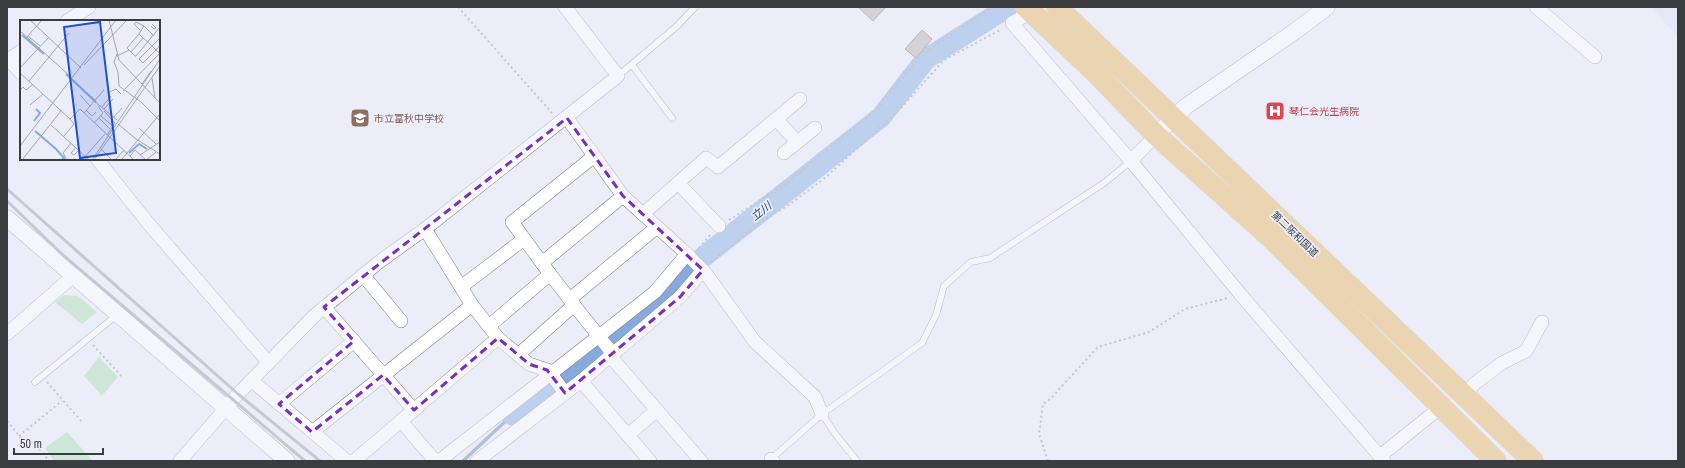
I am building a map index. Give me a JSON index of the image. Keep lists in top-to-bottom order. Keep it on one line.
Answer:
{"streets":{"highway":["第二阪和国道"]},"water":["立川"],"places":{"hospital":["琴仁会光生病院"],"school or university":["市立富秋中学校"]},"scale_bar":"50 m"}
